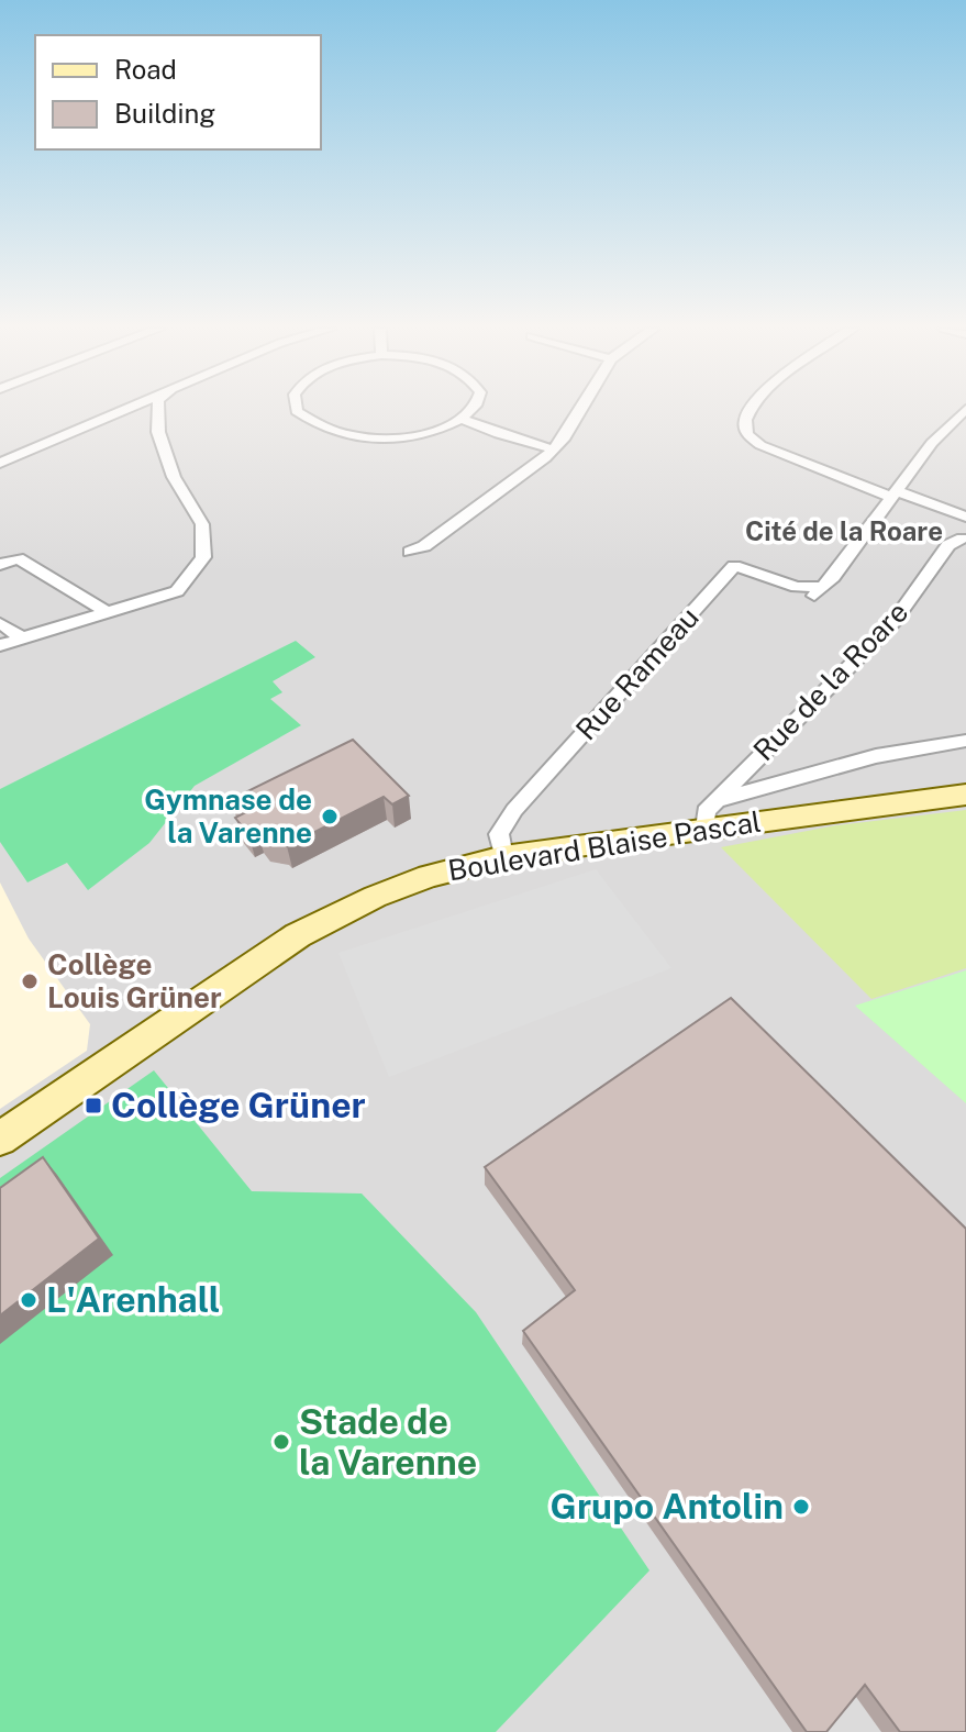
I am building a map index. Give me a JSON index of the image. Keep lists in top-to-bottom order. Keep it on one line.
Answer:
{"streets":{"main road":["Boulevard Blaise Pascal"],"street":["Rue Rameau","Rue de la Roare"]},"crossings":[["Rue Rameau","Boulevard Blaise Pascal"],["Rue de la Roare","Boulevard Blaise Pascal"]],"districts":["Cité de la Roare"],"places":{"other":["Gymnase de la Varenne","Collège Louis Grüner","L'Arenhall","Stade de la Varenne","Grupo Antolin"],"transit":["Collège Grüner"]},"legend":["Road","Building"]}
